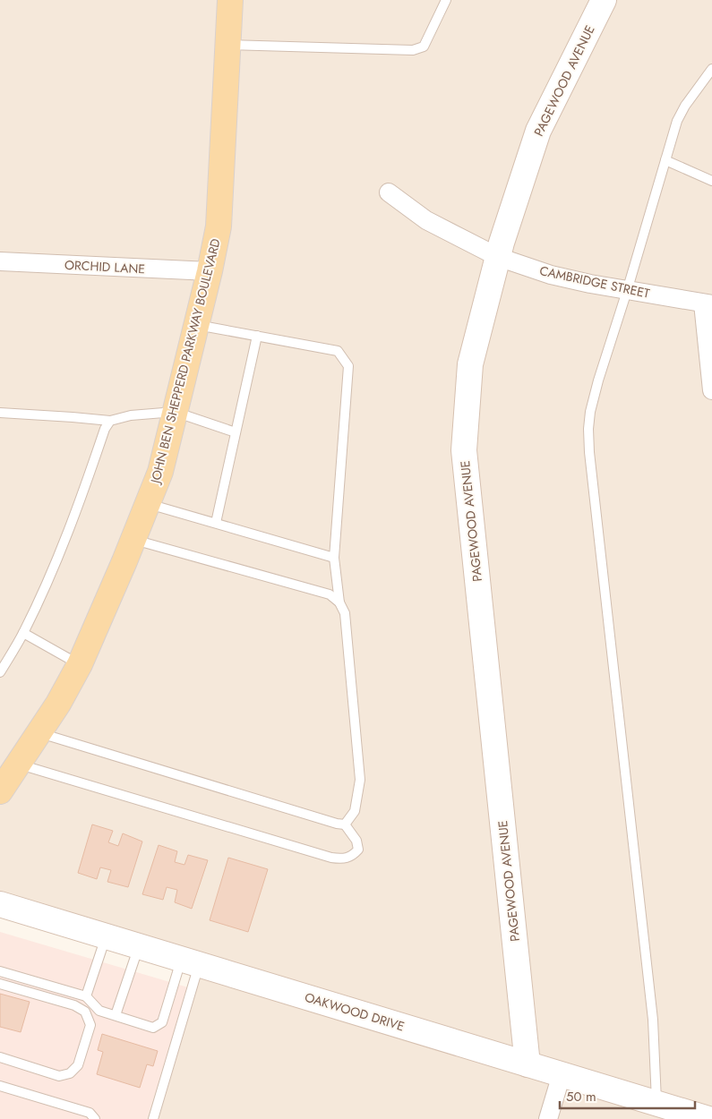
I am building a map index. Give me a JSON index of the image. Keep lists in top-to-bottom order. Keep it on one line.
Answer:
{"streets":{"main road":["JOHN BEN SHEPPERD PARKWAY BOULEVARD"],"street":["PAGEWOOD AVENUE","ORCHID LANE","CAMBRIDGE STREET","OAKWOOD DRIVE"]},"crossings":[["PAGEWOOD AVENUE","CAMBRIDGE STREET"],["PAGEWOOD AVENUE","OAKWOOD DRIVE"],["ORCHID LANE","JOHN BEN SHEPPERD PARKWAY BOULEVARD"]],"scale_bar":"50 m"}
